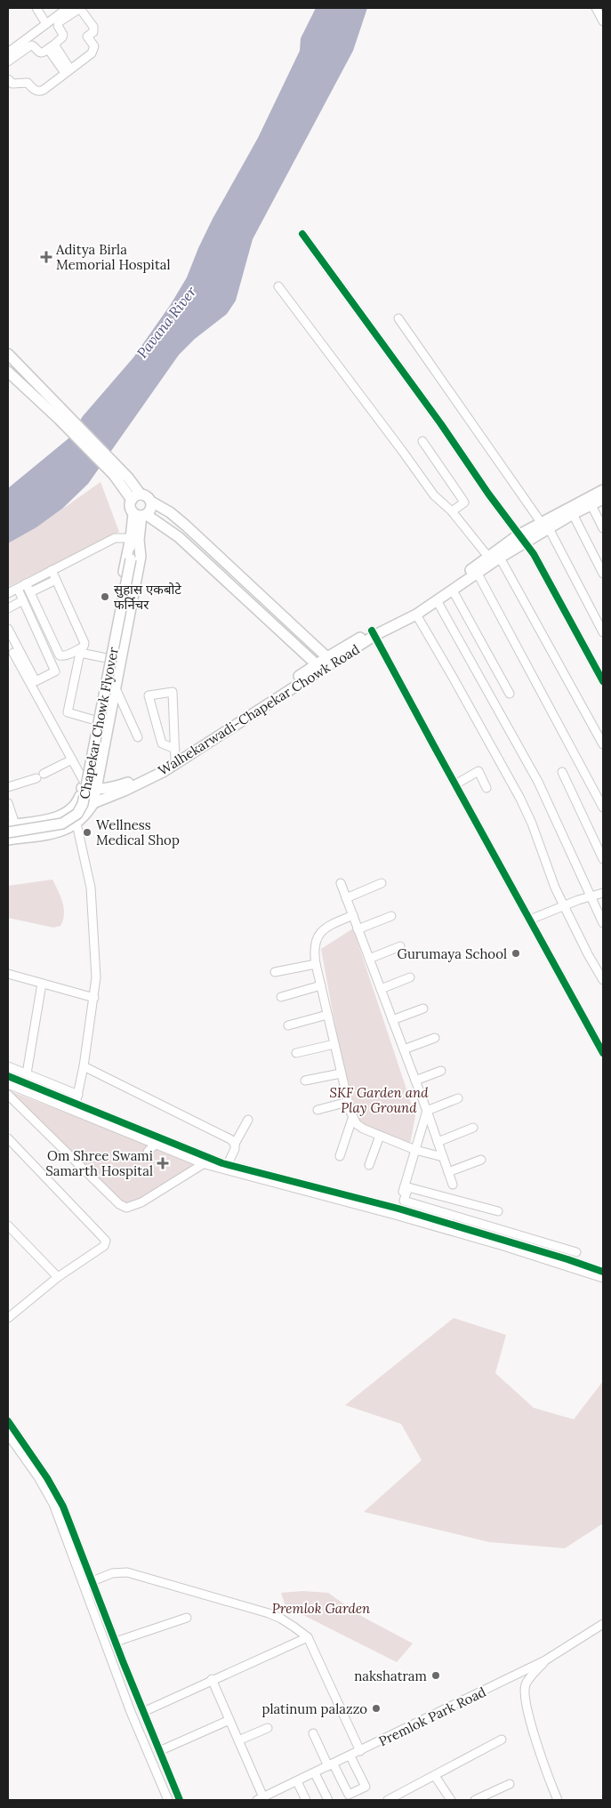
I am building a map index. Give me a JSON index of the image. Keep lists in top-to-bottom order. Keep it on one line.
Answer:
{"streets":{"main road":["Walhekarwadi-Chapekar Chowk Road","Chapekar Chowk Flyover"],"street":["Premlok Park Road"]},"water":["Pavana River"],"parks":["SKF Garden and Play Ground","Premlok Garden"],"places":{"health":["Aditya Birla Memorial Hospital","Om Shree Swami Samarth Hospital"],"other":["सुहास एकबोटे फर्निचर","Wellness Medical Shop","Gurumaya School","nakshatram","platinum palazzo"]}}
